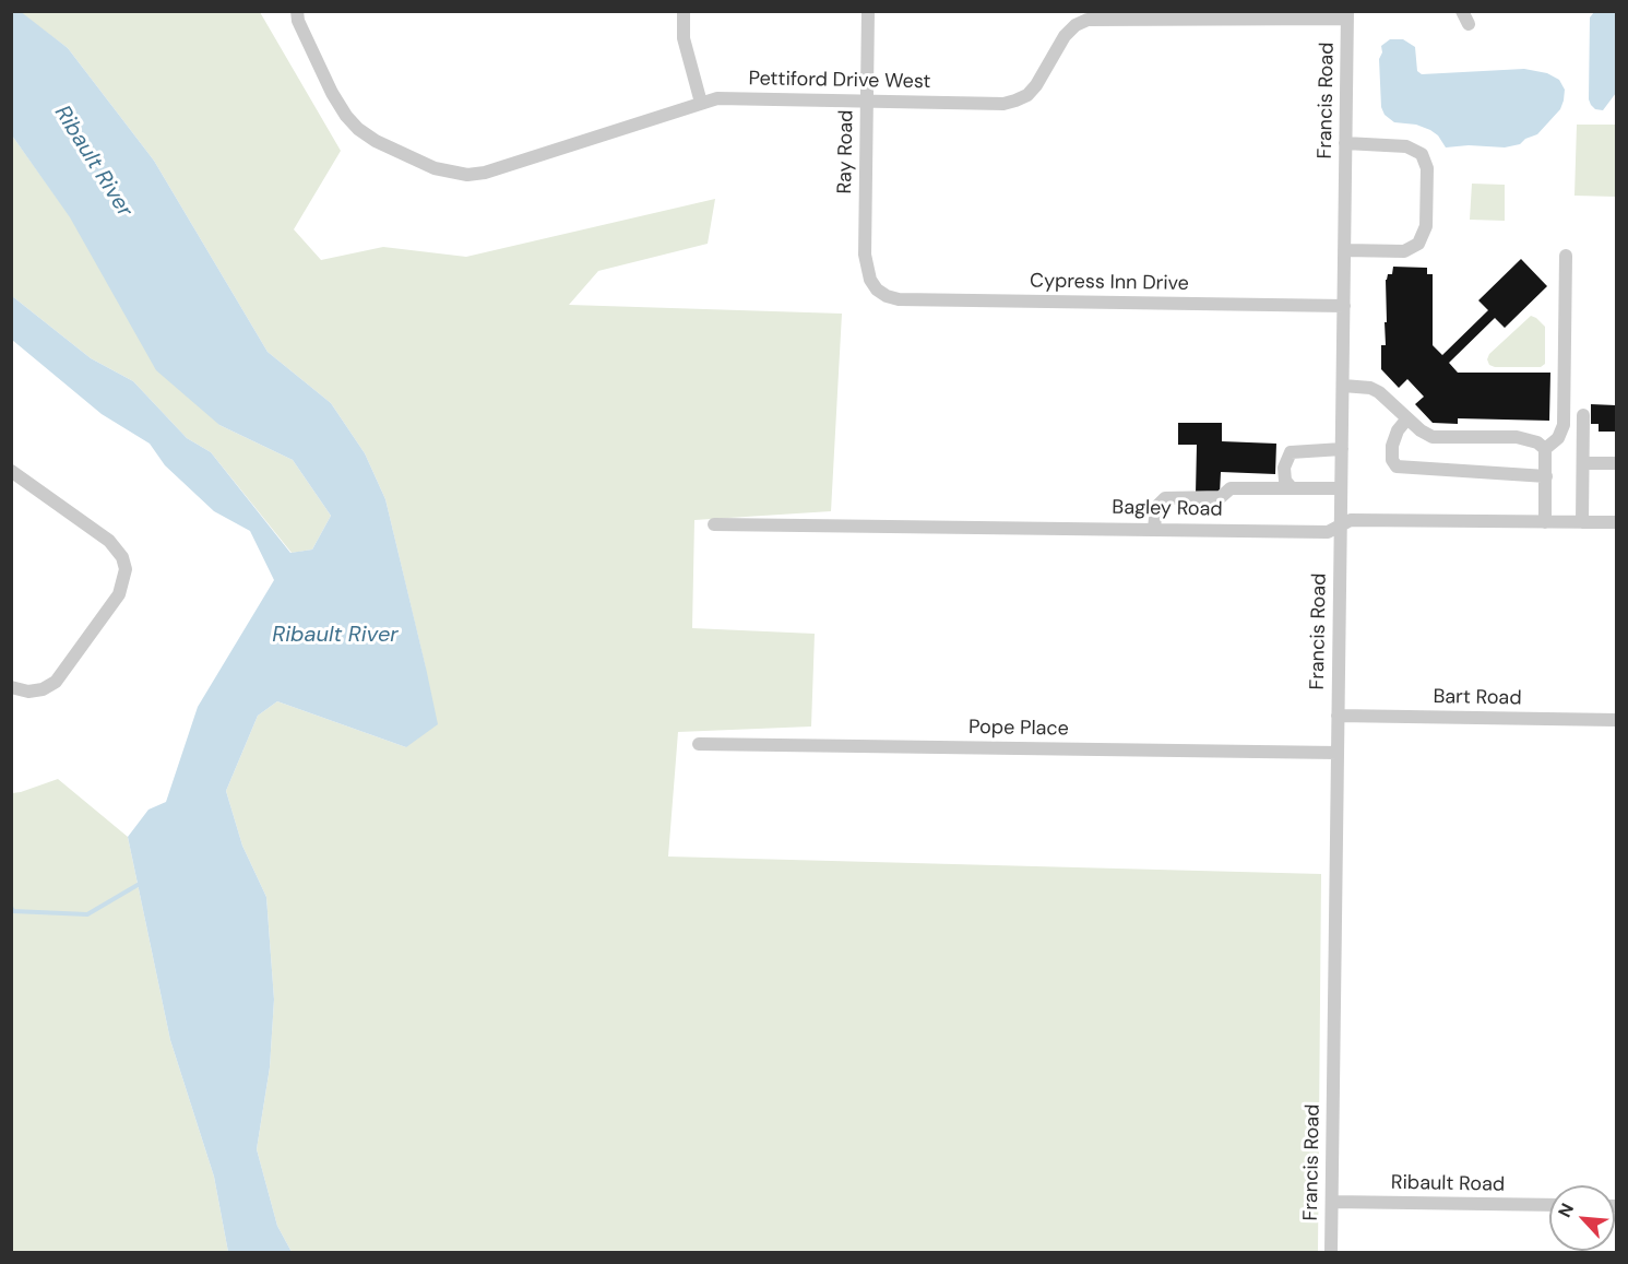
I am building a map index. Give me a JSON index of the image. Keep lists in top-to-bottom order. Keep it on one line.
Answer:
{"streets":{"street":["Pettiford Drive West","Francis Road","Ray Road","Cypress Inn Drive","Bagley Road","Bart Road","Pope Place","Ribault Road"]},"crossings":[["Pettiford Drive West","Francis Road"],["Pettiford Drive West","Ray Road"],["Francis Road","Cypress Inn Drive"],["Francis Road","Bagley Road"],["Francis Road","Bart Road"],["Francis Road","Pope Place"],["Francis Road","Ribault Road"],["Ray Road","Cypress Inn Drive"]],"water":["Ribault River"],"north":"top left"}
